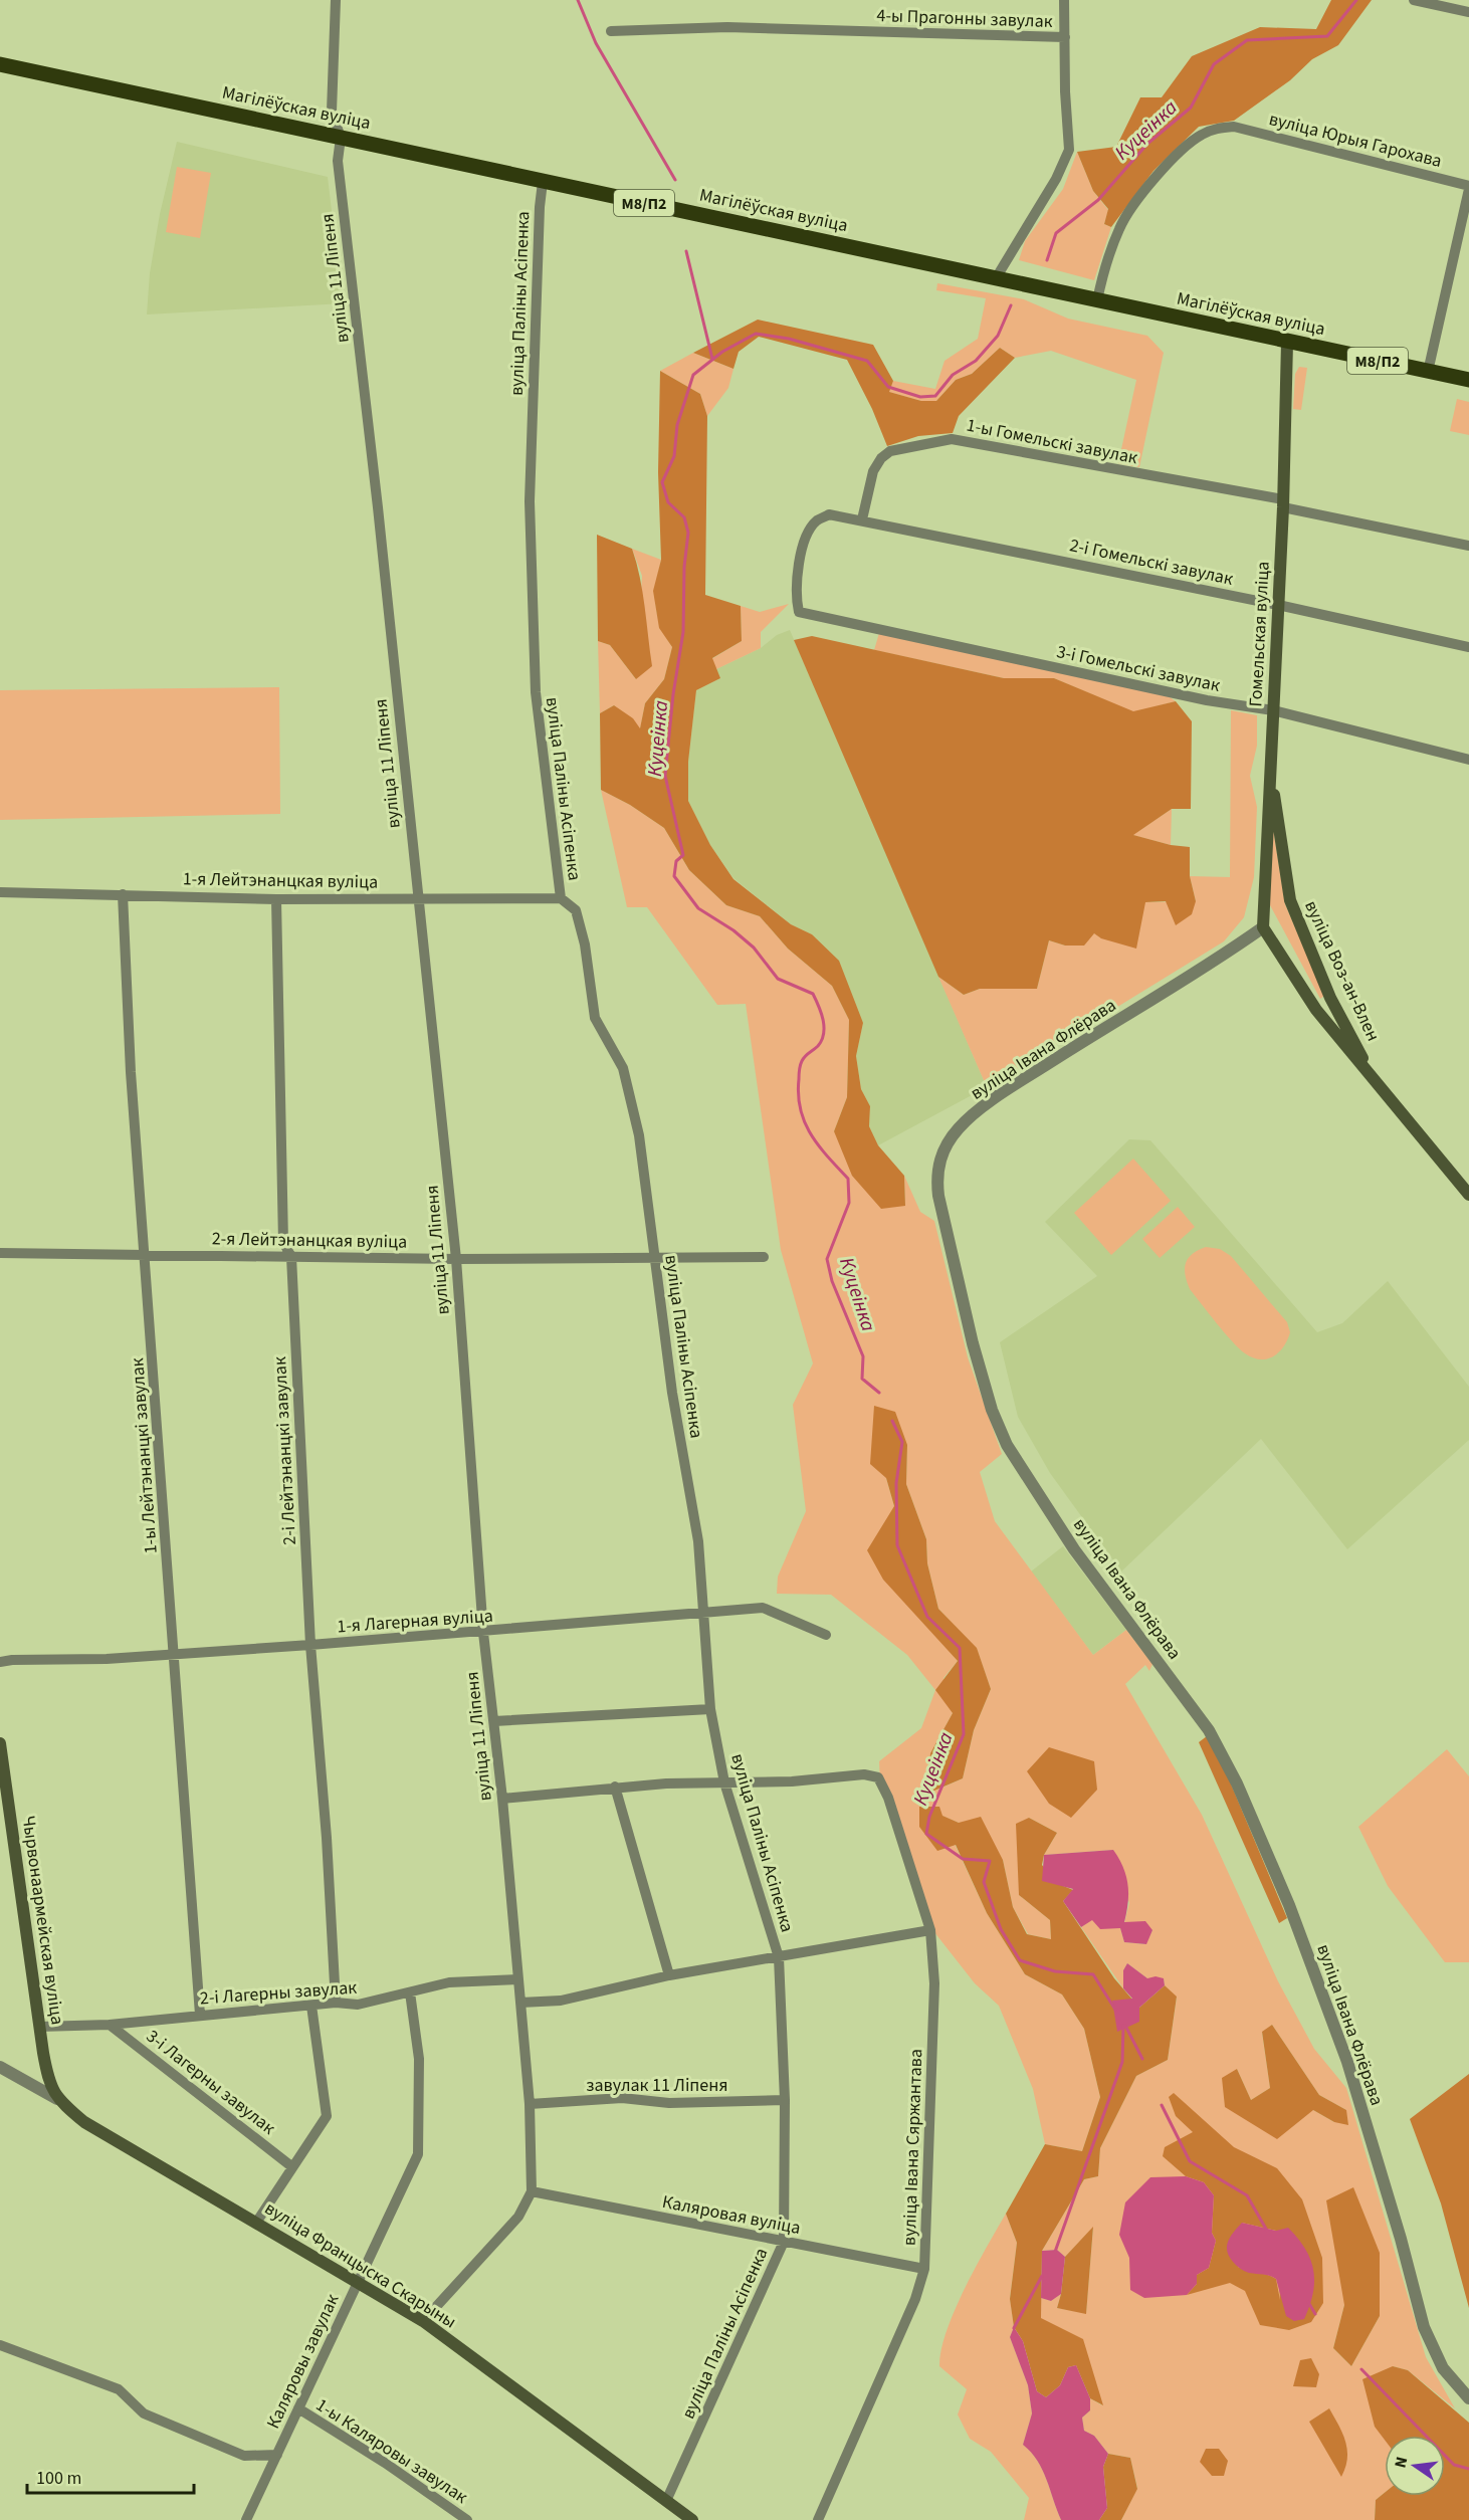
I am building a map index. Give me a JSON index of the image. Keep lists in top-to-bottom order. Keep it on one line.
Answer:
{"streets":{"main road":["Магілёўская вуліца","М8/П2","Гомельская вуліца","вуліца Воз-ан-Влен","Чырвонаармейская вуліца","вуліца Францыска Скарыны"],"street":["4-ы Прагонны завулак","вуліца Юрыя Гарохава","вуліца 11 Ліпеня","вуліца Паліны Асіпенка","1-ы Гомельскі завулак","2-і Гомельскі завулак","3-і Гомельскі завулак","1-я Лейтэнанцкая вуліца","вуліца Івана Флёрава","2-я Лейтэнанцкая вуліца","2-і Лейтэнанцкі завулак","1-ы Лейтэнанцкі завулак","1-я Лагерная вуліца","2-і Лагерны завулак","3-і Лагерны завулак","завулак 11 Ліпеня","вуліца Івана Сяржантава","Каляровая вуліца","Каляровы завулак","1-ы Каляровы завулак"]},"crossings":[["Магілёўская вуліца","вуліца Юрыя Гарохава"],["Магілёўская вуліца","вуліца 11 Ліпеня"],["Магілёўская вуліца","вуліца Паліны Асіпенка"],["Магілёўская вуліца","Гомельская вуліца"],["вуліца 11 Ліпеня","1-я Лейтэнанцкая вуліца"],["вуліца 11 Ліпеня","2-я Лейтэнанцкая вуліца"],["вуліца 11 Ліпеня","1-я Лагерная вуліца"],["вуліца 11 Ліпеня","2-і Лагерны завулак"],["вуліца 11 Ліпеня","завулак 11 Ліпеня"],["вуліца 11 Ліпеня","Каляровая вуліца"],["вуліца 11 Ліпеня","вуліца Францыска Скарыны"],["вуліца Паліны Асіпенка","1-я Лейтэнанцкая вуліца"],["вуліца Паліны Асіпенка","2-я Лейтэнанцкая вуліца"],["вуліца Паліны Асіпенка","1-я Лагерная вуліца"],["вуліца Паліны Асіпенка","завулак 11 Ліпеня"],["вуліца Паліны Асіпенка","вуліца Івана Сяржантава"],["вуліца Паліны Асіпенка","Каляровая вуліца"],["вуліца Паліны Асіпенка","вуліца Францыска Скарыны"],["1-ы Гомельскі завулак","2-і Гомельскі завулак"],["1-ы Гомельскі завулак","Гомельская вуліца"],["2-і Гомельскі завулак","Гомельская вуліца"],["2-і Гомельскі завулак","3-і Гомельскі завулак"],["Гомельская вуліца","3-і Гомельскі завулак"],["Гомельская вуліца","вуліца Воз-ан-Влен"],["Гомельская вуліца","вуліца Івана Флёрава"],["1-я Лейтэнанцкая вуліца","2-і Лейтэнанцкі завулак"],["1-я Лейтэнанцкая вуліца","1-ы Лейтэнанцкі завулак"],["вуліца Воз-ан-Влен","вуліца Івана Флёрава"],["2-я Лейтэнанцкая вуліца","2-і Лейтэнанцкі завулак"],["2-я Лейтэнанцкая вуліца","1-ы Лейтэнанцкі завулак"],["2-і Лейтэнанцкі завулак","1-я Лагерная вуліца"],["2-і Лейтэнанцкі завулак","2-і Лагерны завулак"],["1-ы Лейтэнанцкі завулак","1-я Лагерная вуліца"],["1-ы Лейтэнанцкі завулак","2-і Лагерны завулак"],["Чырвонаармейская вуліца","2-і Лагерны завулак"],["Чырвонаармейская вуліца","вуліца Францыска Скарыны"],["2-і Лагерны завулак","3-і Лагерны завулак"],["2-і Лагерны завулак","Каляровы завулак"],["вуліца Івана Сяржантава","Каляровая вуліца"],["вуліца Францыска Скарыны","Каляровы завулак"],["Каляровы завулак","1-ы Каляровы завулак"]],"water":["Куцеінка"],"scale_bar":"100 m","north":"left"}
